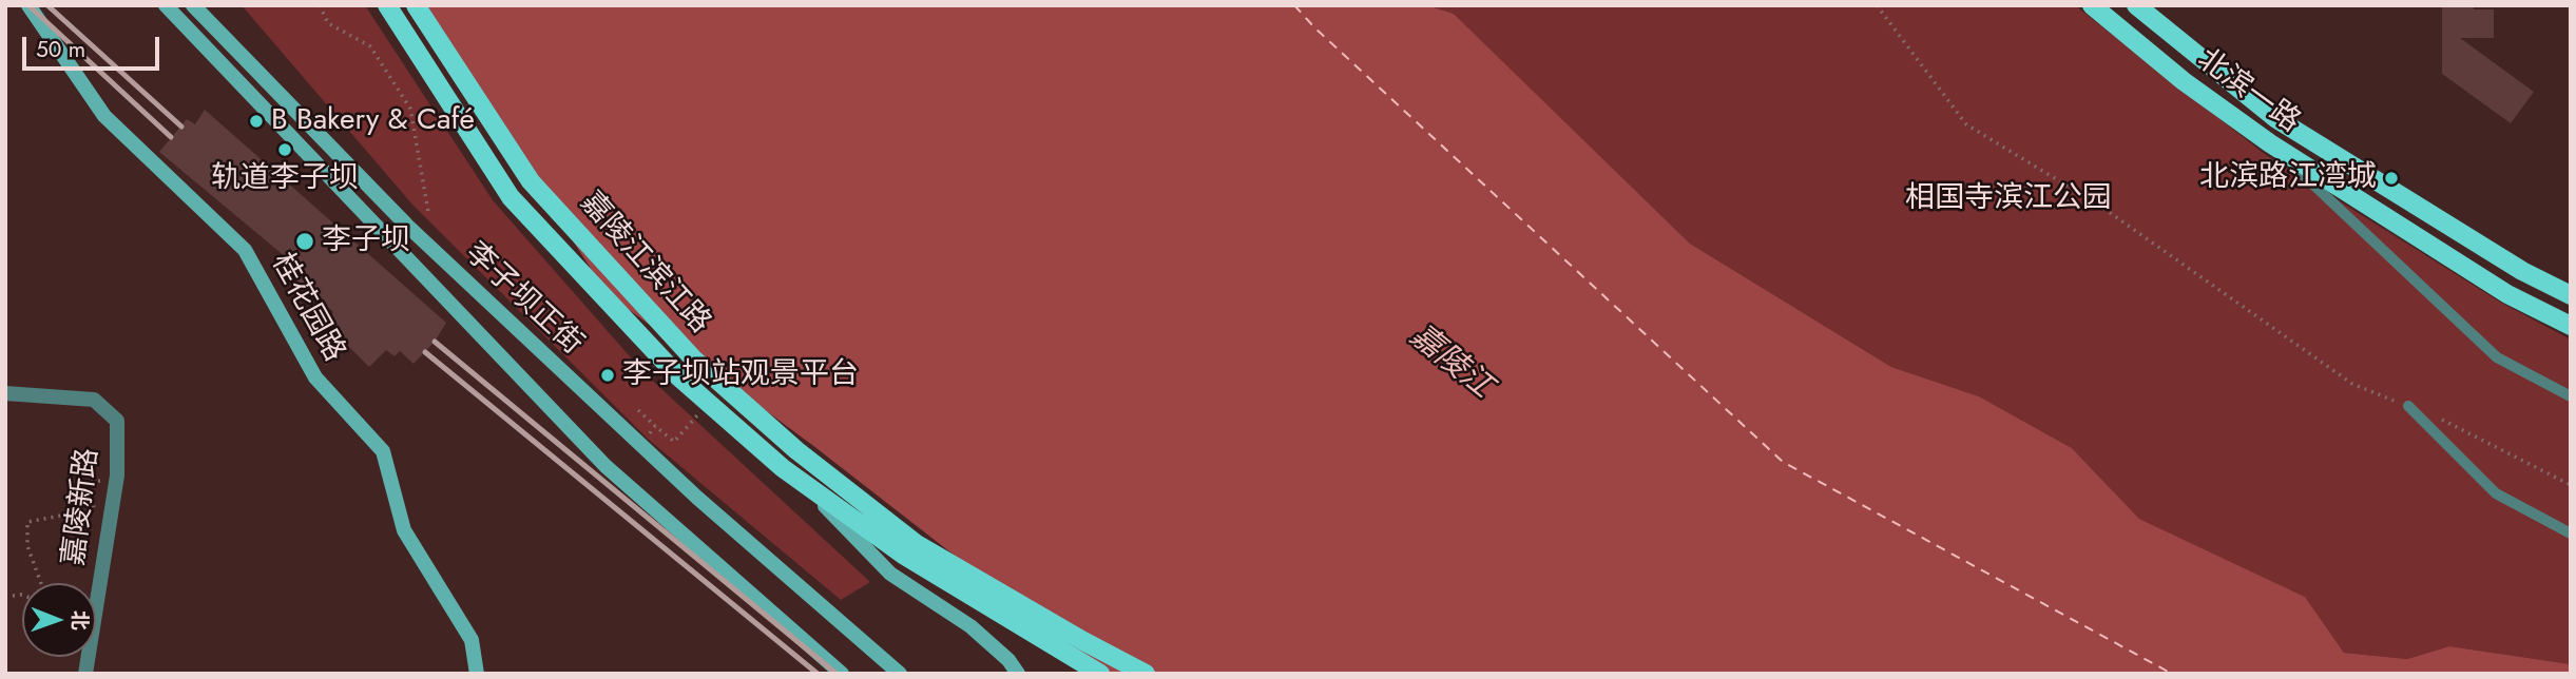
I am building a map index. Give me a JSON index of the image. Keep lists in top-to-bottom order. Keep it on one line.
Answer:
{"streets":{"main road":["北滨一路","嘉陵江滨江路","李子坝正街","桂花园路"],"street":["嘉陵新路"]},"water":["嘉陵江"],"parks":["相国寺滨江公园"],"places":["B Bakery & Café","轨道李子坝","北滨路江湾城","李子坝","李子坝站观景平台"],"scale_bar":"50 m","north":"right"}
